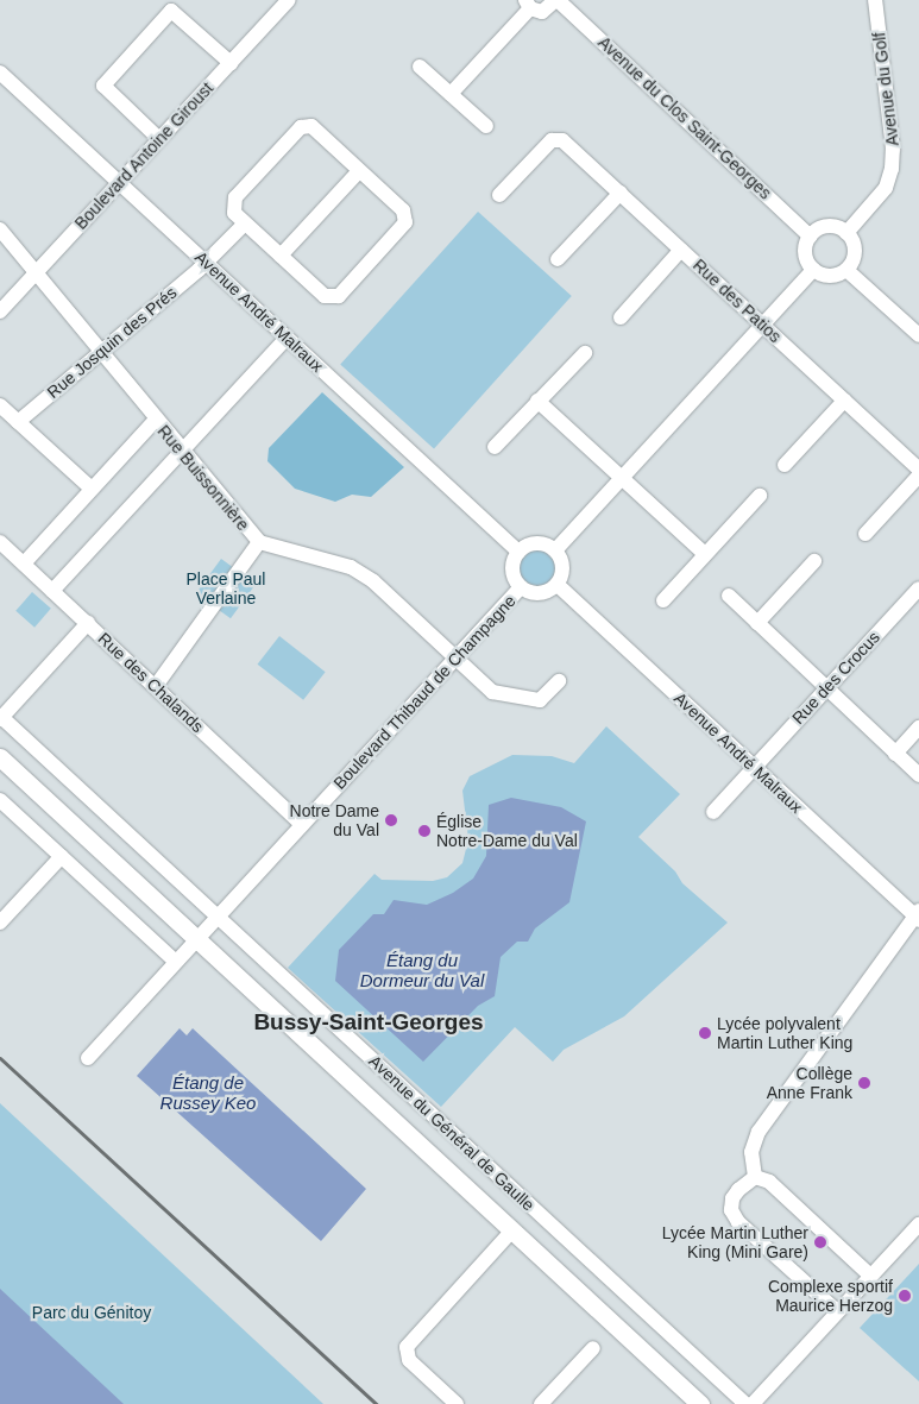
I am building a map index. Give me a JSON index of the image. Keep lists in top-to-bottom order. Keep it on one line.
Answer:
{"streets":{"main road":["Avenue du Général de Gaulle"],"street":["Avenue du Golf","Avenue du Clos Saint-Georges","Boulevard Antoine Giroust","Rue des Patios","Avenue André Malraux","Rue Josquin des Prés","Rue Buissonnière","Rue des Crocus","Rue des Chalands","Boulevard Thibaud de Champagne"]},"crossings":[["Avenue du Golf","Avenue du Clos Saint-Georges"],["Boulevard Antoine Giroust","Avenue André Malraux"],["Boulevard Antoine Giroust","Rue Buissonnière"],["Avenue André Malraux","Rue Josquin des Prés"],["Avenue André Malraux","Rue des Crocus"],["Avenue André Malraux","Boulevard Thibaud de Champagne"],["Rue Josquin des Prés","Rue Buissonnière"],["Rue Buissonnière","Boulevard Thibaud de Champagne"],["Rue des Chalands","Boulevard Thibaud de Champagne"],["Boulevard Thibaud de Champagne","Avenue du Général de Gaulle"]],"districts":["Bussy-Saint-Georges"],"water":["Étang du Dormeur du Val","Étang de Russey Keo"],"parks":["Place Paul Verlaine","Parc du Génitoy"],"places":["Notre Dame du Val","Église Notre-Dame du Val","Lycée polyvalent Martin Luther King","Collège Anne Frank","Lycée Martin Luther King (Mini Gare)","Complexe sportif Maurice Herzog"]}
